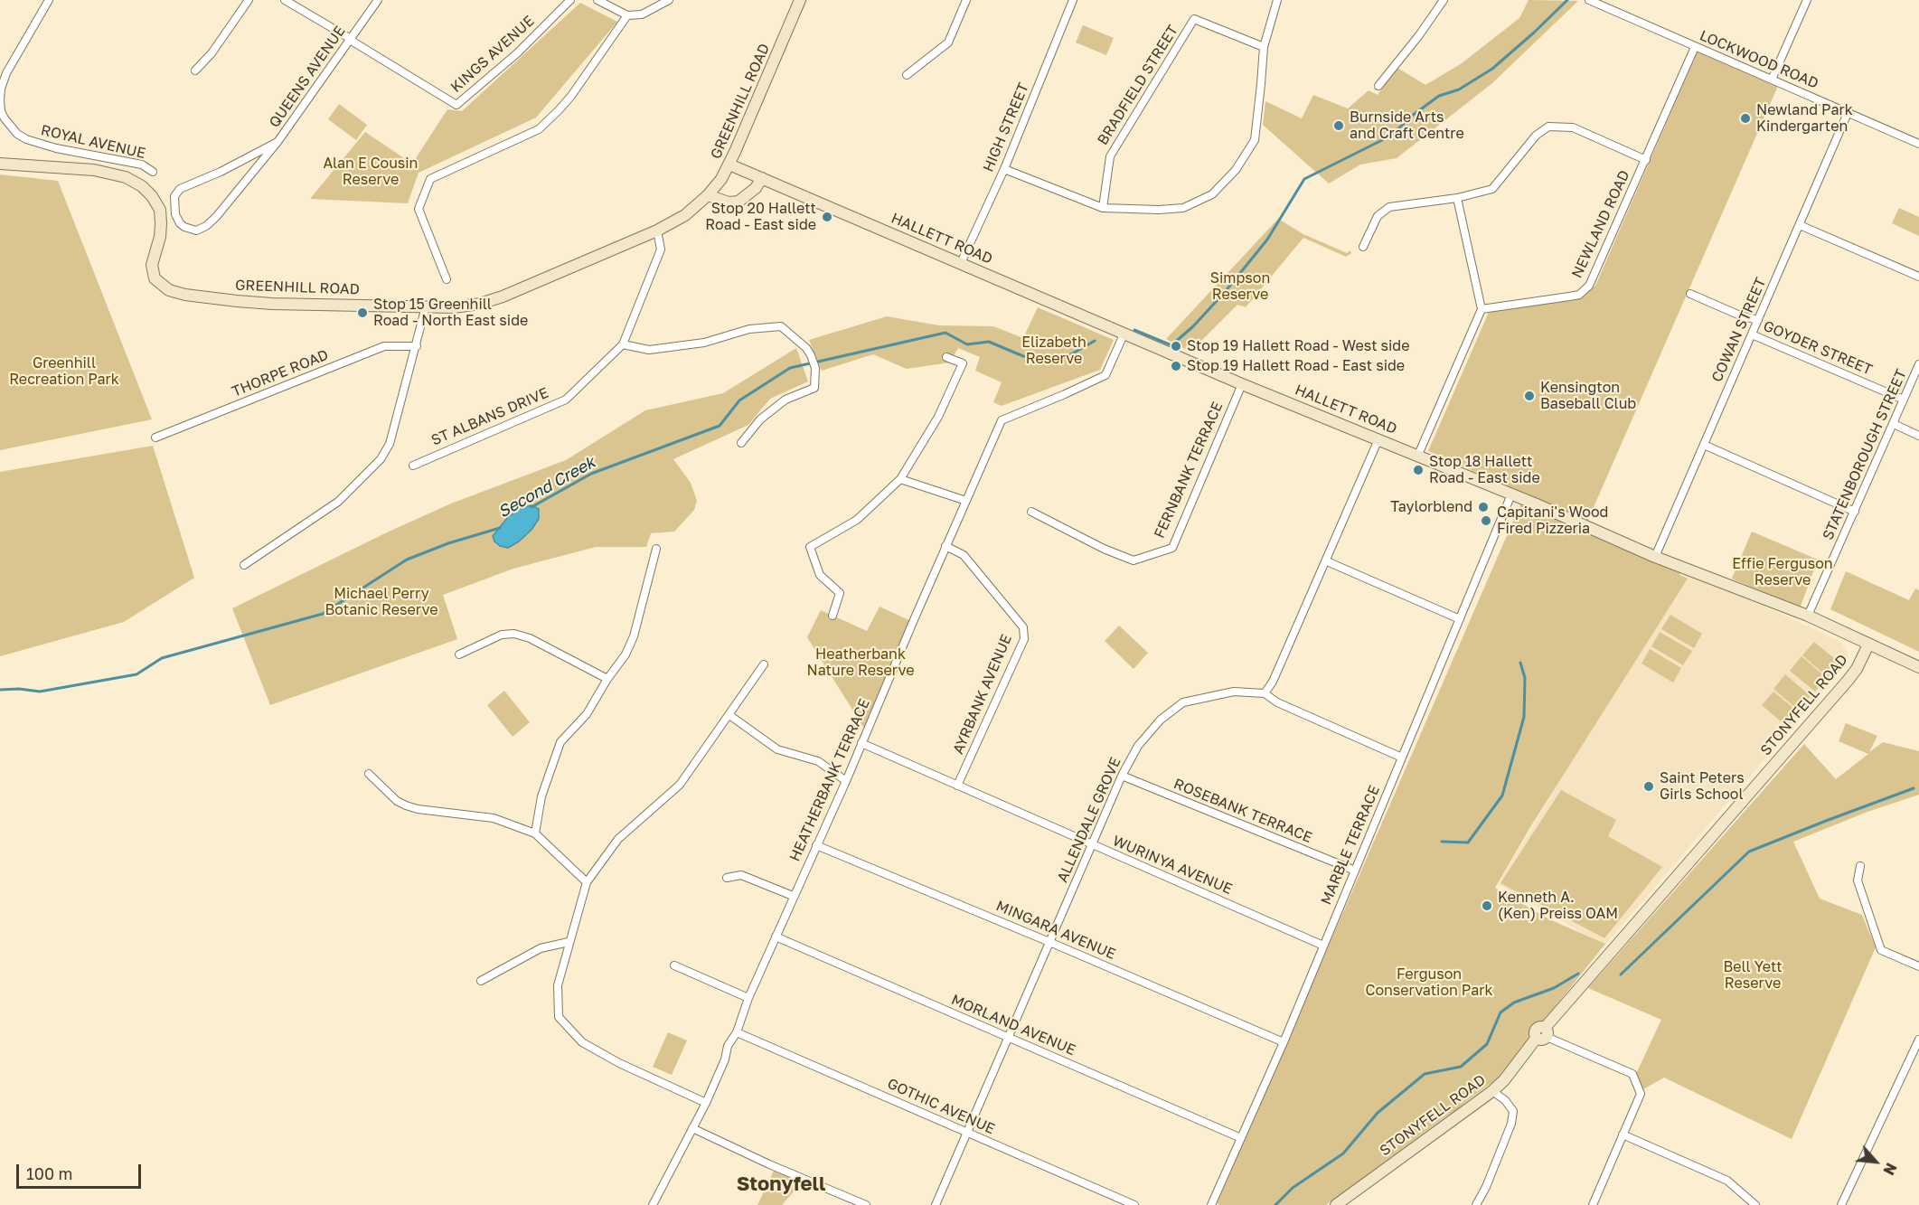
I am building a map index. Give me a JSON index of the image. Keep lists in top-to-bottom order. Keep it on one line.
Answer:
{"streets":{"main road":["GREENHILL ROAD","HALLETT ROAD","STONYFELL ROAD"],"street":["KINGS AVENUE","LOCKWOOD ROAD","QUEENS AVENUE","BRADFIELD STREET","HIGH STREET","ROYAL AVENUE","NEWLAND ROAD","COWAN STREET","GOYDER STREET","THORPE ROAD","ST ALBANS DRIVE","STATENBOROUGH STREET","FERNBANK TERRACE","AYRBANK AVENUE","HEATHERBANK TERRACE","ROSEBANK TERRACE","ALLENDALE GROVE","MARBLE TERRACE","WURINYA AVENUE","MINGARA AVENUE","MORLAND AVENUE","GOTHIC AVENUE"]},"crossings":[["KINGS AVENUE","QUEENS AVENUE"],["LOCKWOOD ROAD","NEWLAND ROAD"],["LOCKWOOD ROAD","COWAN STREET"],["GREENHILL ROAD","HALLETT ROAD"],["HIGH STREET","HALLETT ROAD"],["HALLETT ROAD","COWAN STREET"],["HALLETT ROAD","STATENBOROUGH STREET"],["HALLETT ROAD","FERNBANK TERRACE"],["HALLETT ROAD","STONYFELL ROAD"],["HALLETT ROAD","HEATHERBANK TERRACE"],["HALLETT ROAD","MARBLE TERRACE"],["COWAN STREET","GOYDER STREET"],["GOYDER STREET","STATENBOROUGH STREET"],["AYRBANK AVENUE","HEATHERBANK TERRACE"],["AYRBANK AVENUE","WURINYA AVENUE"],["HEATHERBANK TERRACE","WURINYA AVENUE"],["HEATHERBANK TERRACE","MINGARA AVENUE"],["HEATHERBANK TERRACE","MORLAND AVENUE"],["HEATHERBANK TERRACE","GOTHIC AVENUE"],["ROSEBANK TERRACE","ALLENDALE GROVE"],["ROSEBANK TERRACE","MARBLE TERRACE"],["ALLENDALE GROVE","WURINYA AVENUE"],["ALLENDALE GROVE","MINGARA AVENUE"],["ALLENDALE GROVE","MORLAND AVENUE"],["ALLENDALE GROVE","GOTHIC AVENUE"],["MARBLE TERRACE","WURINYA AVENUE"],["MARBLE TERRACE","MINGARA AVENUE"],["MARBLE TERRACE","MORLAND AVENUE"]],"districts":["Stonyfell"],"water":["Second Creek"],"parks":["Alan E Cousin Reserve","Simpson Reserve","Elizabeth Reserve","Greenhill Recreation Park","Effie Ferguson Reserve","Michael Perry Botanic Reserve","Heatherbank Nature Reserve","Bell Yett Reserve","Ferguson Conservation Park"],"places":["Newland Park Kindergarten","Burnside Arts and Craft Centre","Stop 20 Hallett Road - East side","Stop 15 Greenhill Road - North East side","Stop 19 Hallett Road - West side","Stop 19 Hallett Road - East side","Kensington Baseball Club","Stop 18 Hallett Road - East side","Taylorblend","Capitani's Wood Fired Pizzeria","Saint Peters Girls School","Kenneth A. (Ken) Preiss OAM"],"scale_bar":"100 m","north":"bottom right"}
